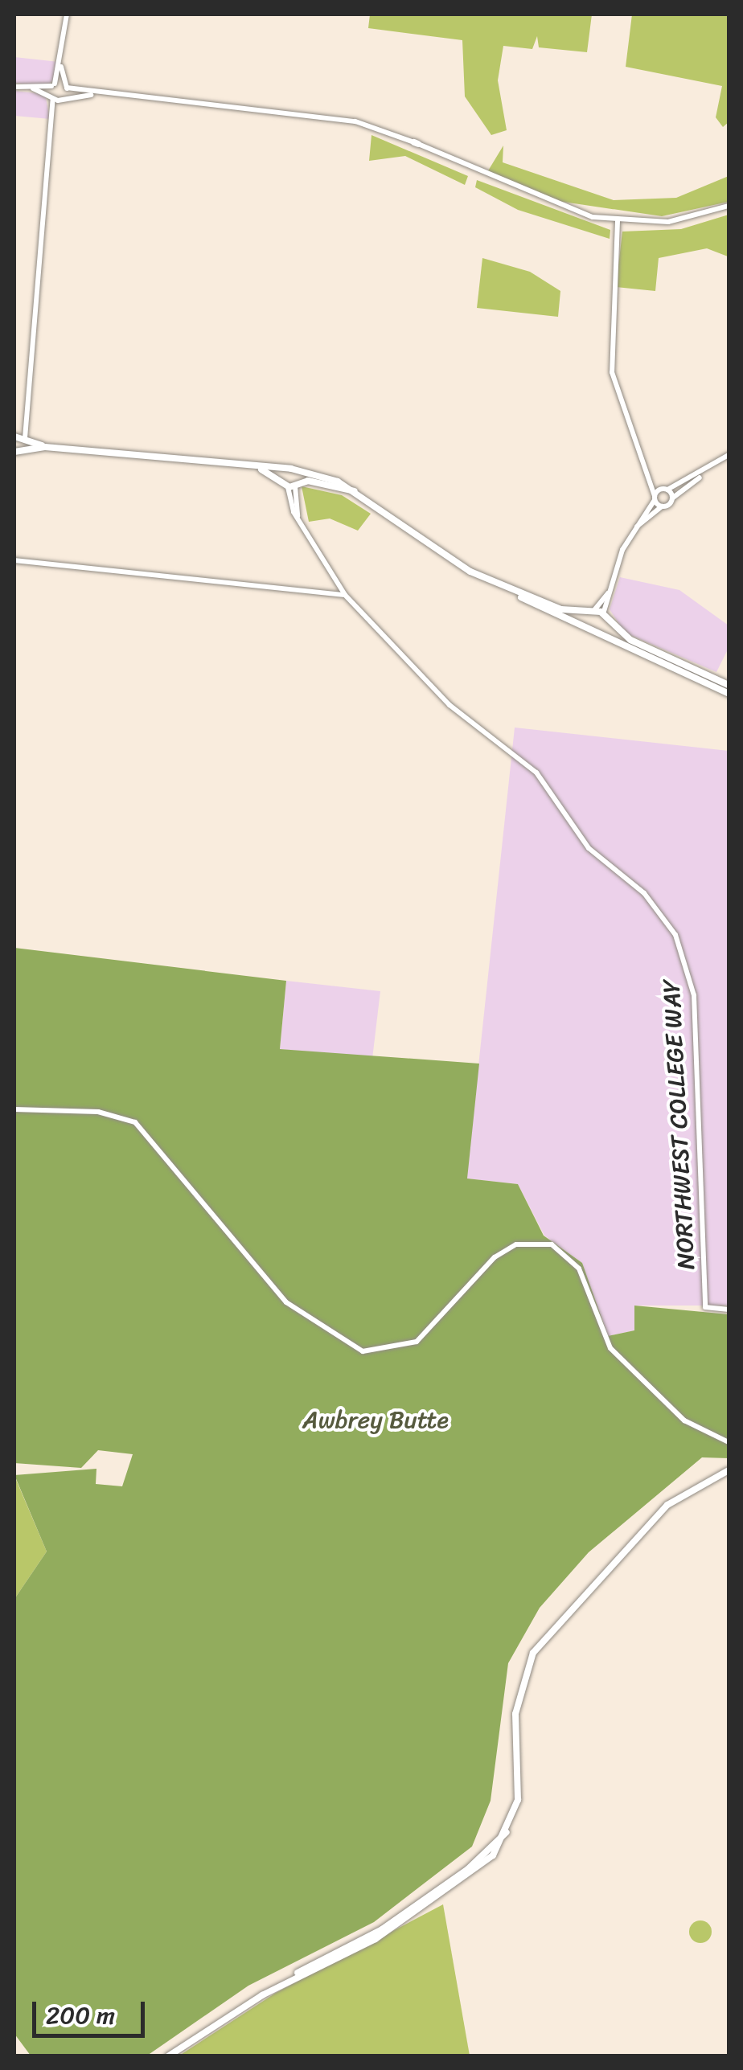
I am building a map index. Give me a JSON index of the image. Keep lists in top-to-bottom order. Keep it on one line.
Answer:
{"streets":{"street":["NORTHWEST COLLEGE WAY"]},"parks":["Awbrey Butte"],"scale_bar":"200 m"}
